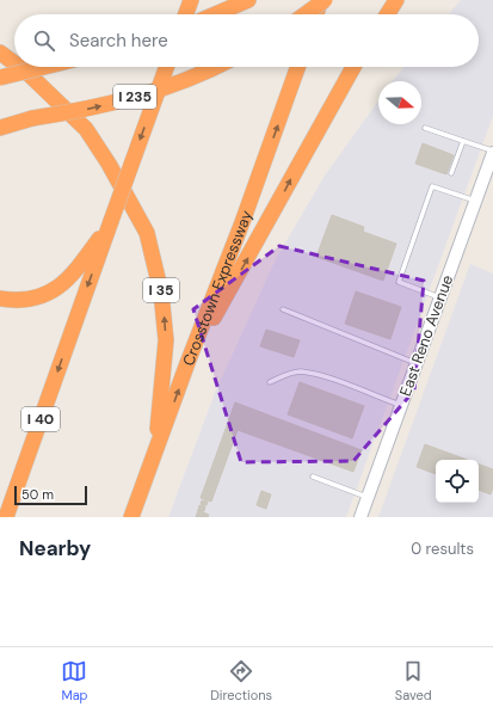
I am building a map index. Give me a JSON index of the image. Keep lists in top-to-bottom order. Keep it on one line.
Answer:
{"streets":{"highway":["I 235","Crosstown Expressway","I 35","I 40"],"main road":["East Reno Avenue"]},"crossings":[["Crosstown Expressway","I 35"]],"scale_bar":"50 m","north":"right","page":{"search":"Search here","scale":"50 m","heading":["Nearby","0 results"],"nav":["Map","Directions","Saved"]}}
